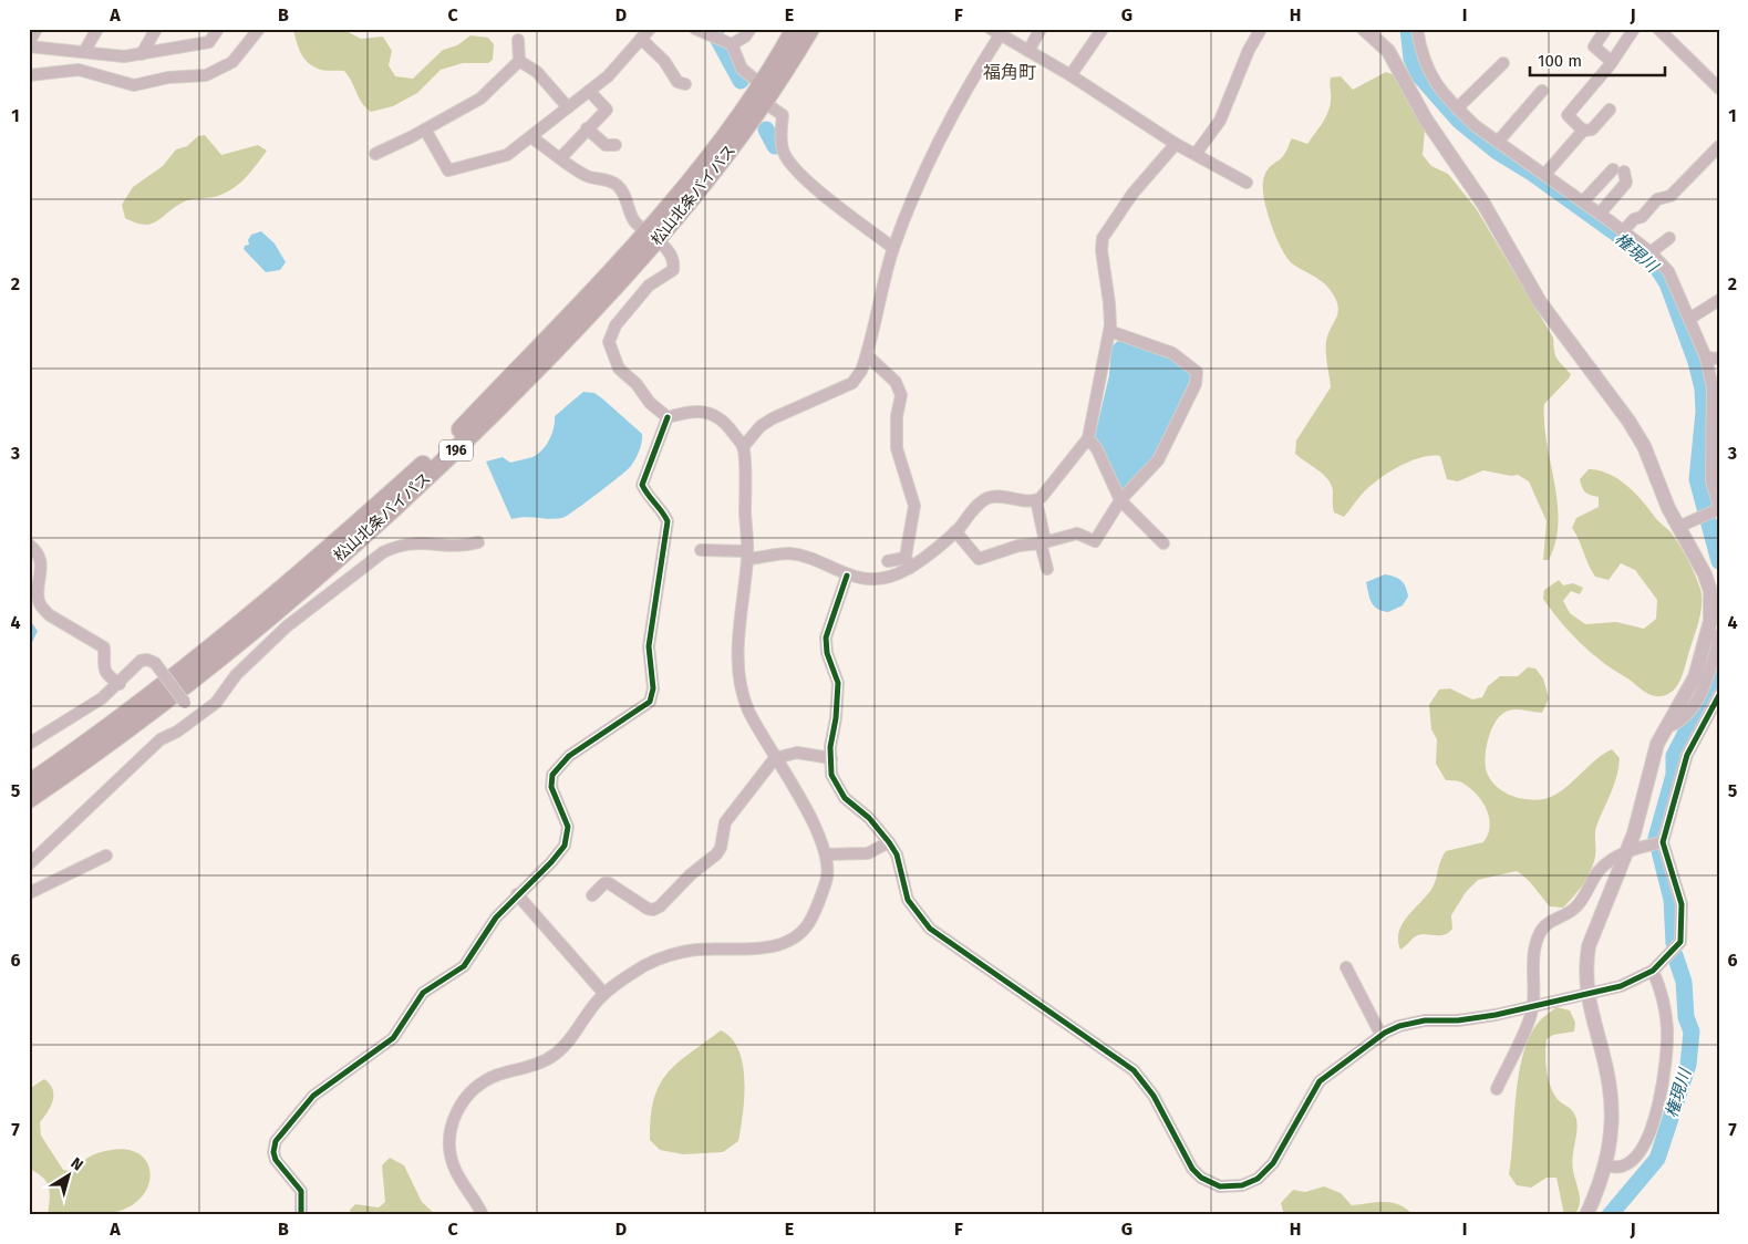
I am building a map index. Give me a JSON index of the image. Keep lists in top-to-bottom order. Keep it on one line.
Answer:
{"streets":{"highway":["松山北条バイパス","196"]},"districts":["福角町"],"water":["権現川"],"scale_bar":"100 m","north":"top right","grid":{"columns":["A","B","C","D","E","F","G","H","I","J"],"rows":["1","2","3","4","5","6","7"]}}
